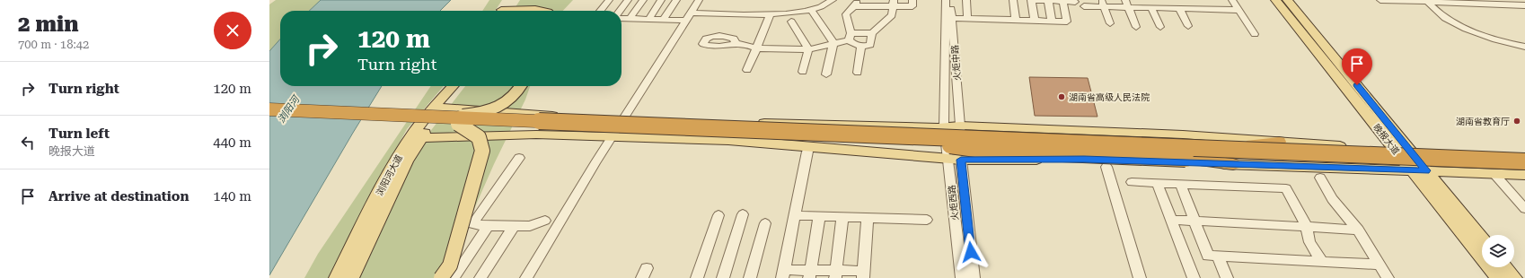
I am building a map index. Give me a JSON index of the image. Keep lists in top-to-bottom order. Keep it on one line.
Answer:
{"streets":{"main road":["晚报大道","浏阳河大道"],"street":["火炬中路","火炬西路"]},"crossings":[["火炬中路","火炬西路"]],"water":["浏阳河"],"places":["湖南省高级人民法院","湖南省教育厅"],"page":{"heading":["2 min","700 m · 18:42"],"turn":["120 m","Turn right"],"list":[{"name":"Turn right","value":"120 m"},{"name":"Turn left","note":"晚报大道","value":"440 m"},{"name":"Arrive at destination","value":"140 m"}]}}
